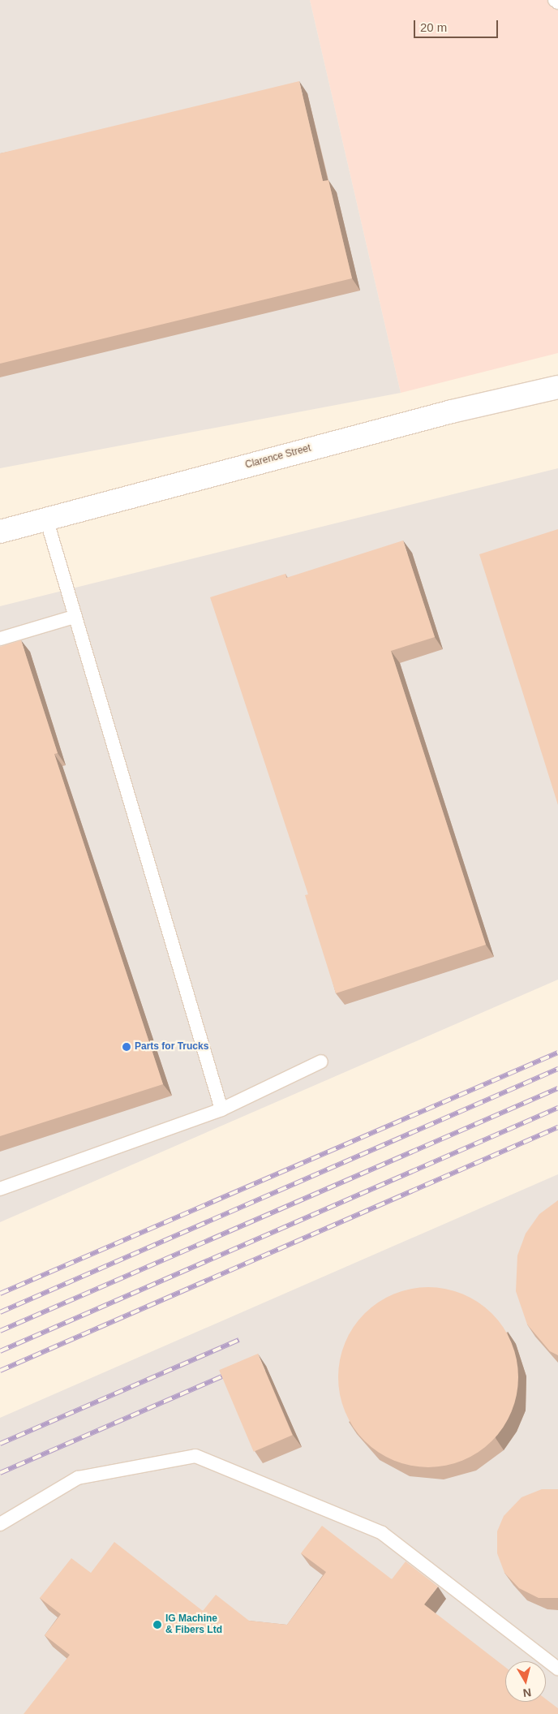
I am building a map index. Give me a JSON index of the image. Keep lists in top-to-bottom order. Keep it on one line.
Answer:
{"streets":{"street":["Clarence Street"]},"places":["Parts for Trucks","IG Machine & Fibers Ltd"],"scale_bar":"20 m","north":"bottom"}
